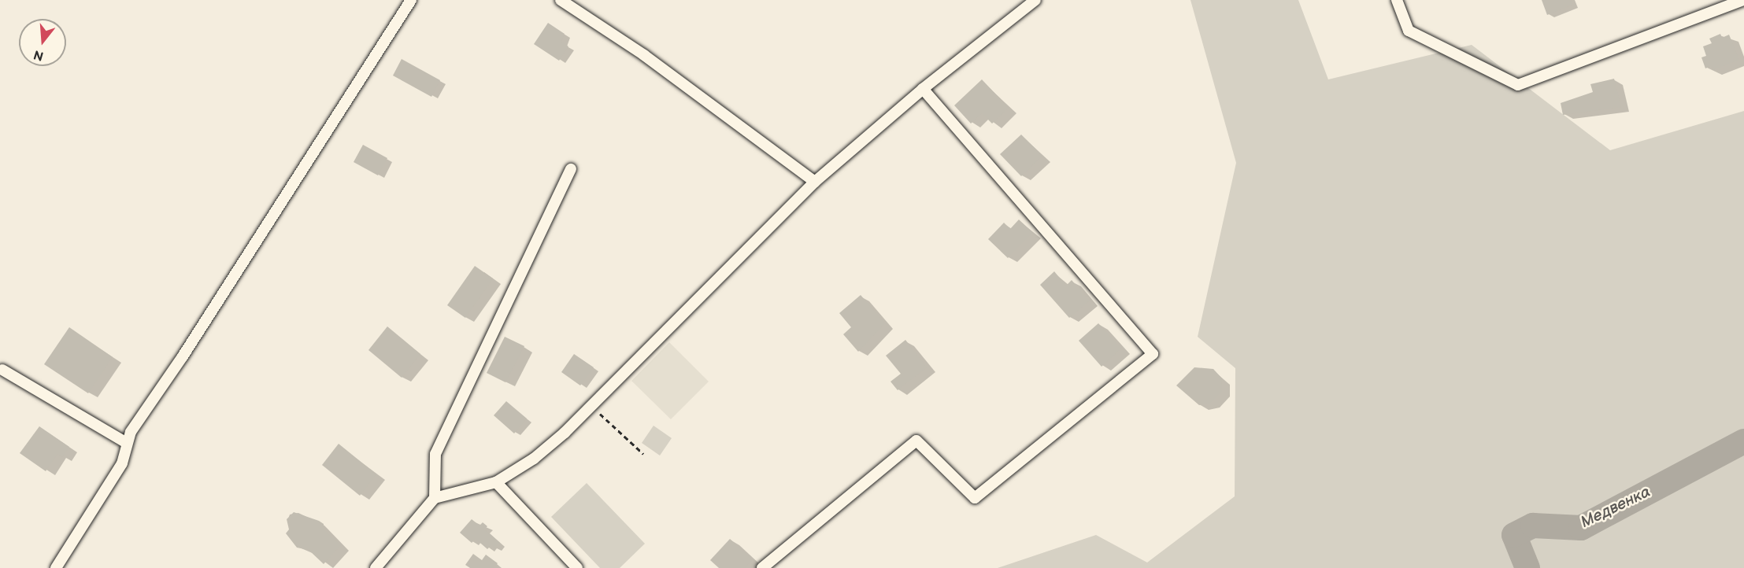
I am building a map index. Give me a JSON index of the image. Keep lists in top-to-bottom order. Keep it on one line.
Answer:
{"water":["Медвенка"],"north":"bottom"}
